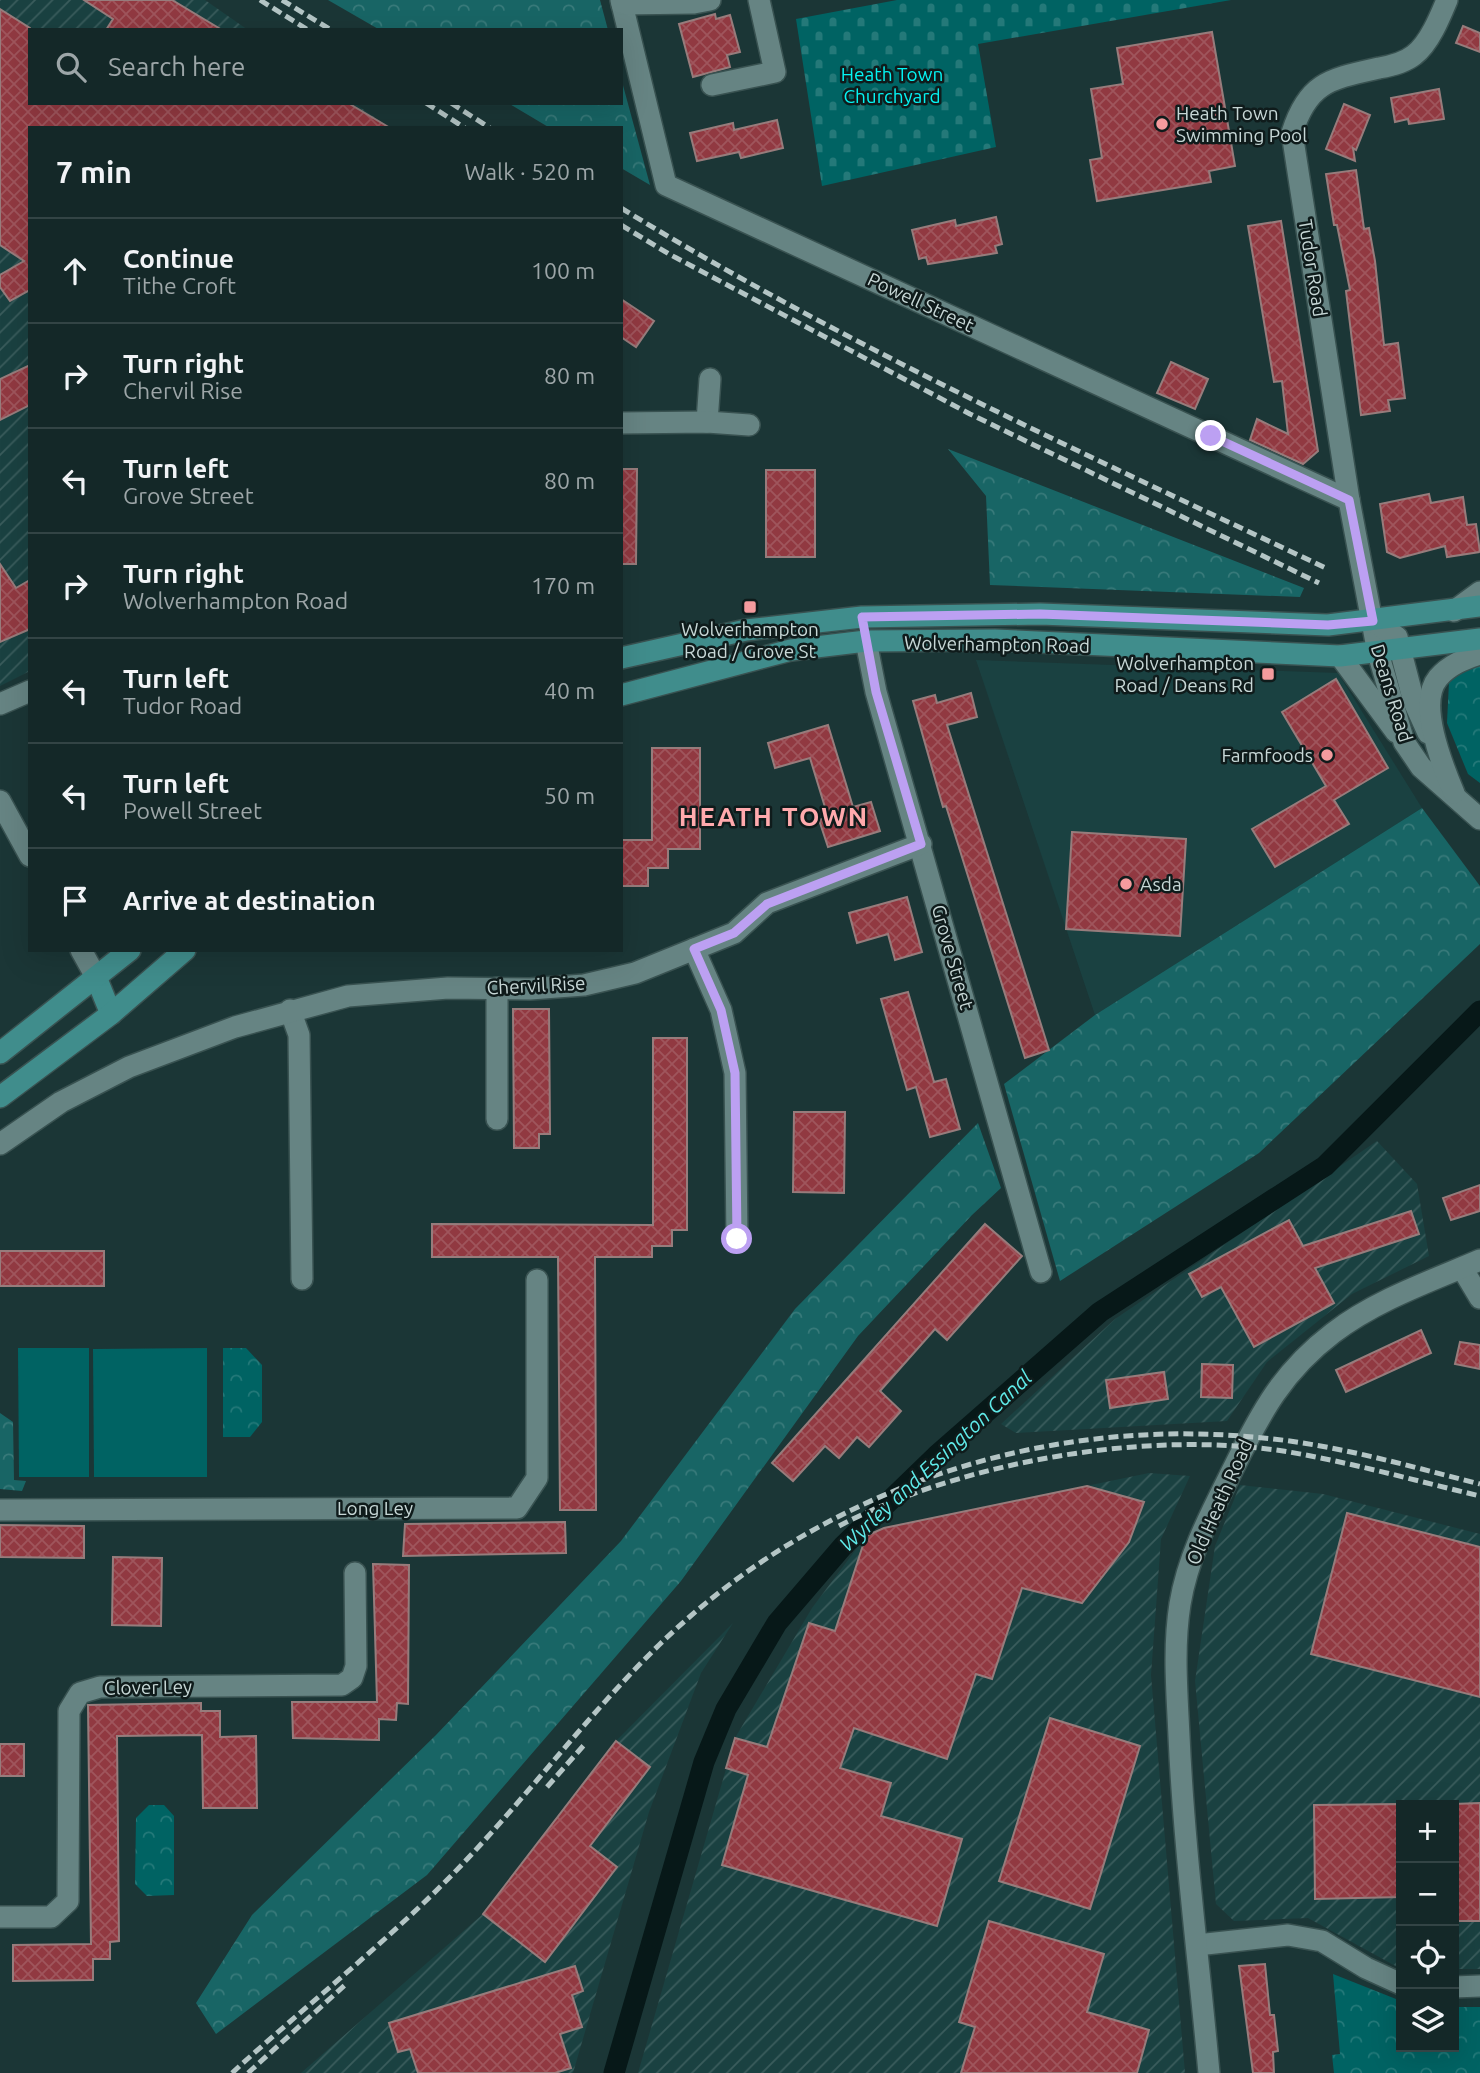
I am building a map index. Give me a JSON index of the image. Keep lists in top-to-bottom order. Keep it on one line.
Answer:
{"streets":{"main road":["Wolverhampton Road"],"street":["Tudor Road","Powell Street","Deans Road","Grove Street","Chervil Rise","Old Heath Road","Long Ley","Clover Ley"]},"crossings":[["Tudor Road","Powell Street"],["Tudor Road","Wolverhampton Road"],["Tudor Road","Deans Road"],["Wolverhampton Road","Deans Road"],["Wolverhampton Road","Grove Street"],["Grove Street","Chervil Rise"]],"districts":["HEATH TOWN"],"water":["Wyrley and Essington Canal"],"parks":["Heath Town Churchyard"],"places":{"other":["Heath Town Swimming Pool","Farmfoods","Asda"],"transit":["Wolverhampton Road / Grove St","Wolverhampton Road / Deans Rd"]},"page":{"search":"Search here","heading":["7 min","Walk · 520 m"],"list":[["Continue","Tithe Croft","100 m"],["Turn right","Chervil Rise","80 m"],["Turn left","Grove Street","80 m"],["Turn right","Wolverhampton Road","170 m"],["Turn left","Tudor Road","40 m"],["Turn left","Powell Street","50 m"],"Arrive at destination"],"map_buttons":["+","−"]}}
